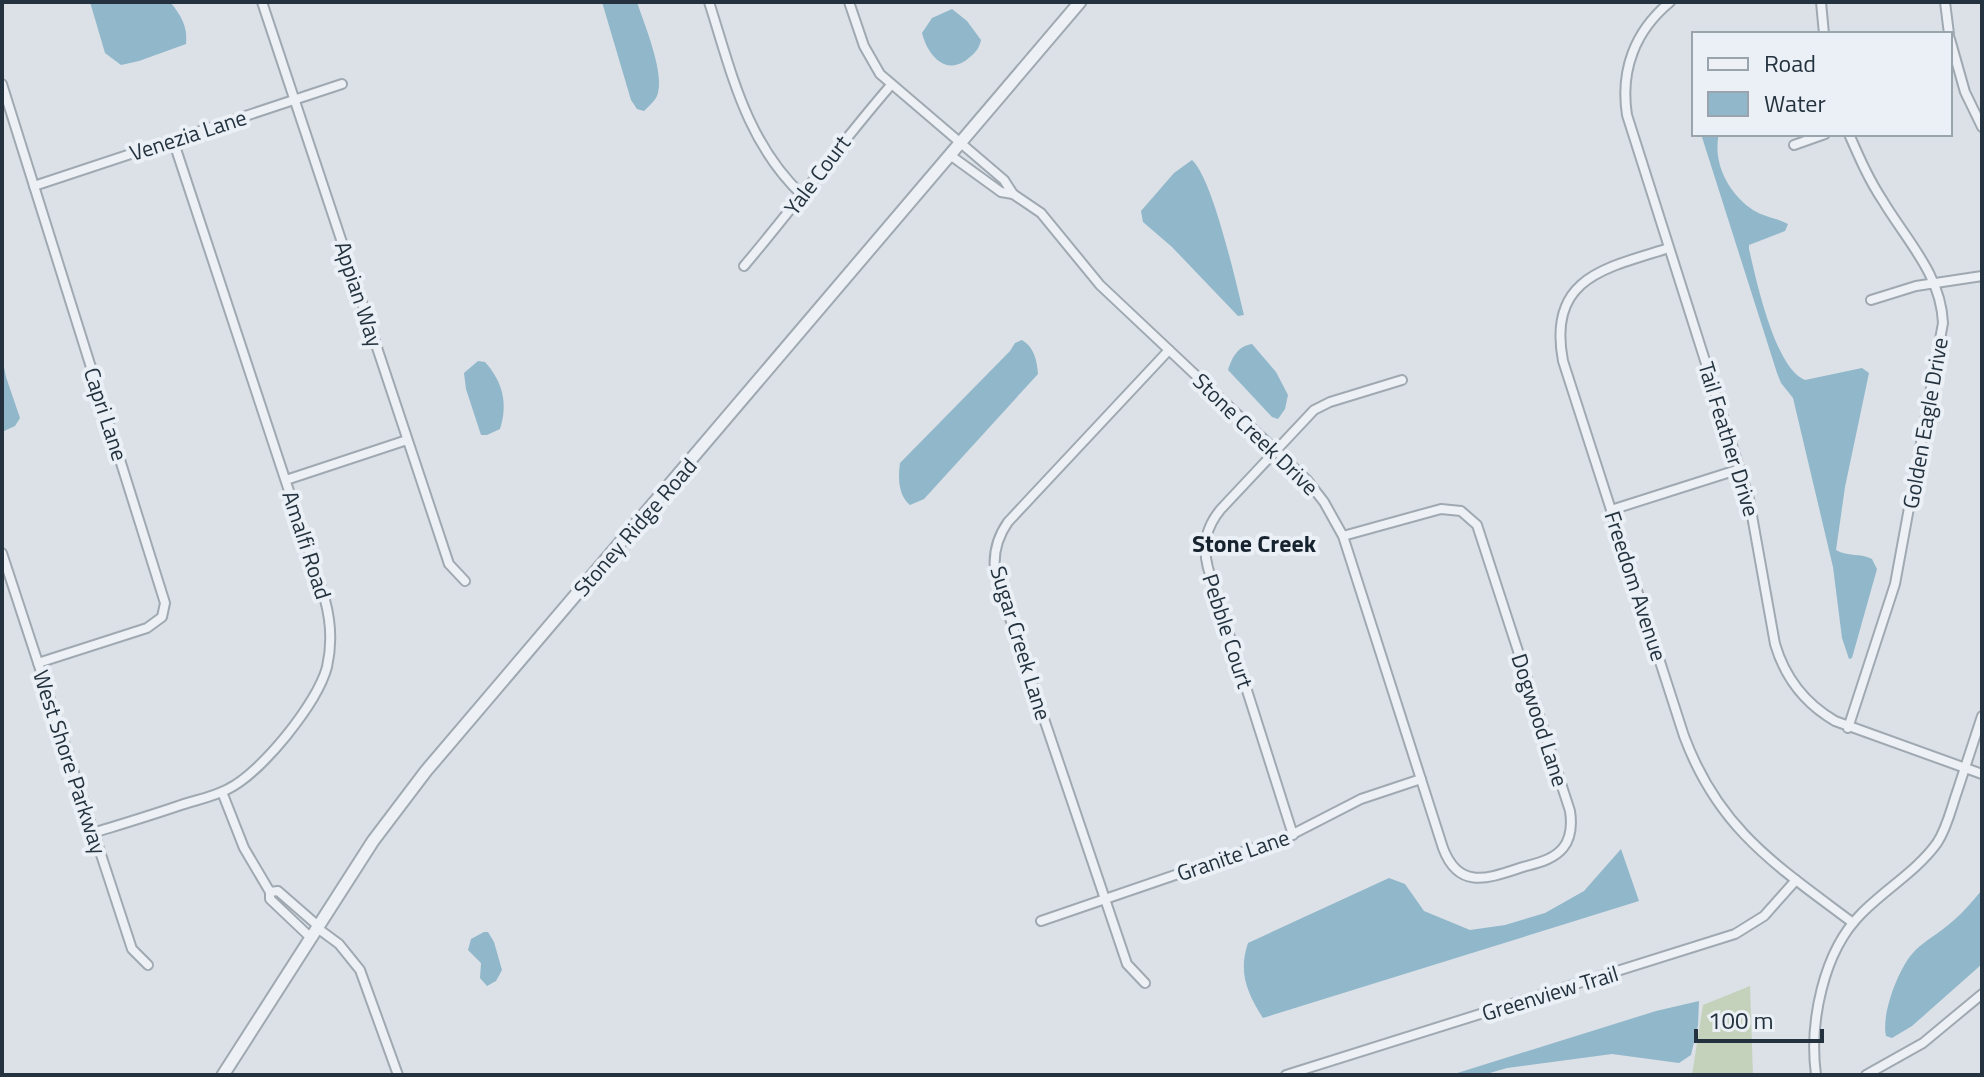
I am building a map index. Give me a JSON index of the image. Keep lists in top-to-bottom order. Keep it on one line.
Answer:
{"streets":{"street":["Venezia Lane","Yale Court","Appian Way","Capri Lane","Golden Eagle Drive","Stone Creek Drive","Tail Feather Drive","Stoney Ridge Road","Amalfi Road","Freedom Avenue","Pebble Court","Sugar Creek Lane","Dogwood Lane","West Shore Parkway","Granite Lane","Greenview Trail"]},"crossings":[["Venezia Lane","Appian Way"],["Venezia Lane","Capri Lane"],["Venezia Lane","Amalfi Road"],["Yale Court","Stone Creek Drive"],["Capri Lane","West Shore Parkway"],["Golden Eagle Drive","Tail Feather Drive"],["Stone Creek Drive","Stoney Ridge Road"],["Stone Creek Drive","Pebble Court"],["Stone Creek Drive","Sugar Creek Lane"],["Stone Creek Drive","Dogwood Lane"],["Stone Creek Drive","Granite Lane"],["Tail Feather Drive","Freedom Avenue"],["Amalfi Road","West Shore Parkway"],["Freedom Avenue","Greenview Trail"],["Pebble Court","Granite Lane"],["Sugar Creek Lane","Granite Lane"],["Dogwood Lane","Granite Lane"]],"districts":["Stone Creek"],"legend":["Road","Water"],"scale_bar":"100 m"}
